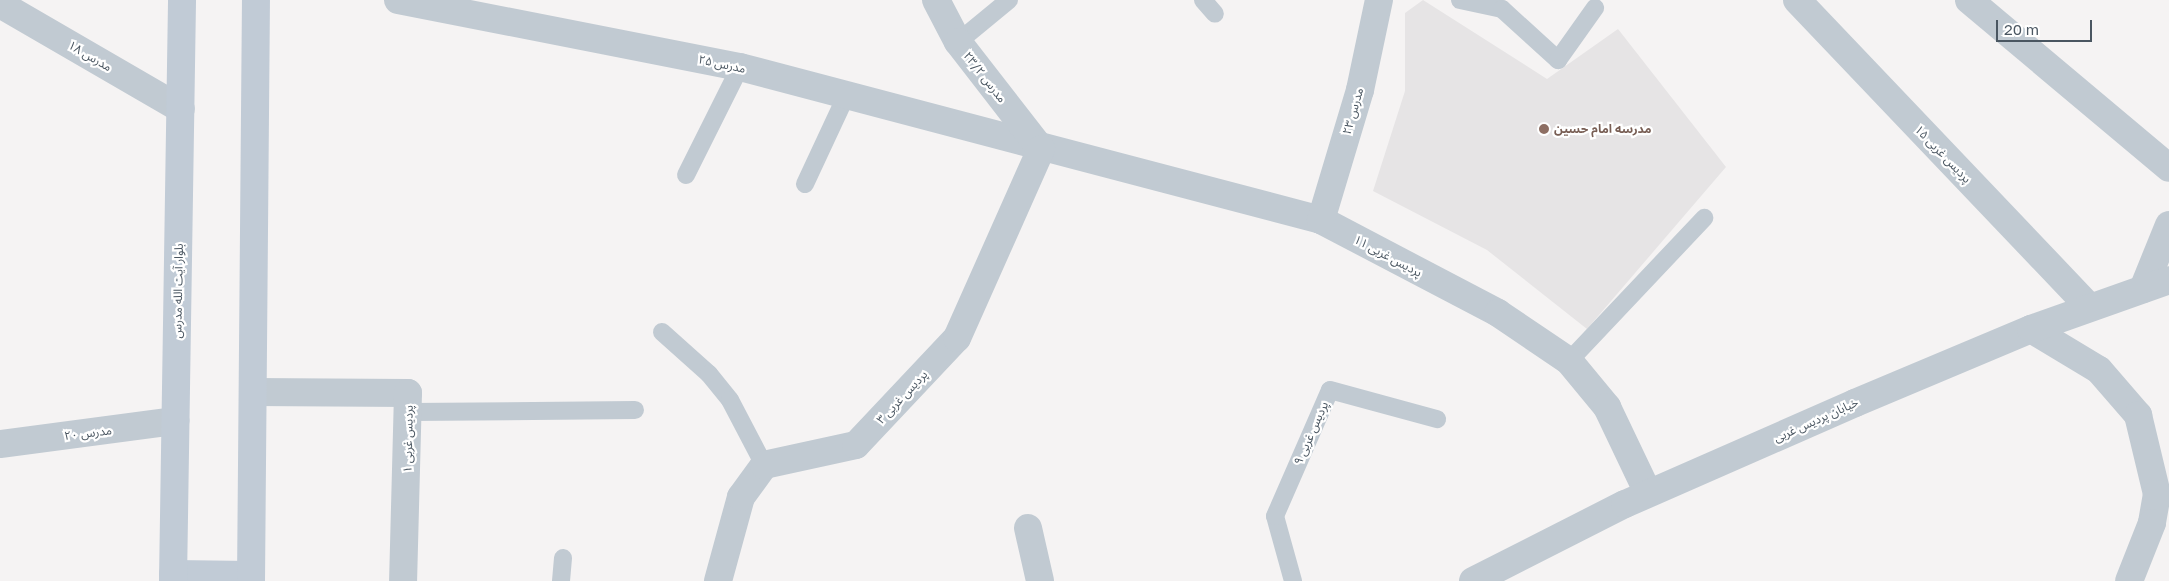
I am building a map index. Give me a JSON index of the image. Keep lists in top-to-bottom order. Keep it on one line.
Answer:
{"streets":{"main road":["بلوار آیت الله مدرس"],"street":["مدرس ۱۸","مدرس ۲۵","مدرس ۲۳/۲","مدرس ۲۳","پردیس غربی ۱۵","پردیس غربی ۱۱","پردیس غربی ۳","خیابان پردیس غربی","مدرس ۲۰","پردیس غربی ۱"],"lane":["پردیس غربی ۹"]},"crossings":[["مدرس ۱۸","بلوار آیت الله مدرس"],["مدرس ۲۵","مدرس ۲۳/۲"],["مدرس ۲۵","پردیس غربی ۱۱"],["مدرس ۲۵","پردیس غربی ۳"],["مدرس ۲۳/۲","پردیس غربی ۱۱"],["مدرس ۲۳/۲","پردیس غربی ۳"],["مدرس ۲۳","پردیس غربی ۱۱"],["پردیس غربی ۱۵","خیابان پردیس غربی"],["پردیس غربی ۱۱","پردیس غربی ۳"],["پردیس غربی ۱۱","خیابان پردیس غربی"],["بلوار آیت الله مدرس","مدرس ۲۰"]],"places":["مدرسه امام حسین"],"scale_bar":"20 m"}
